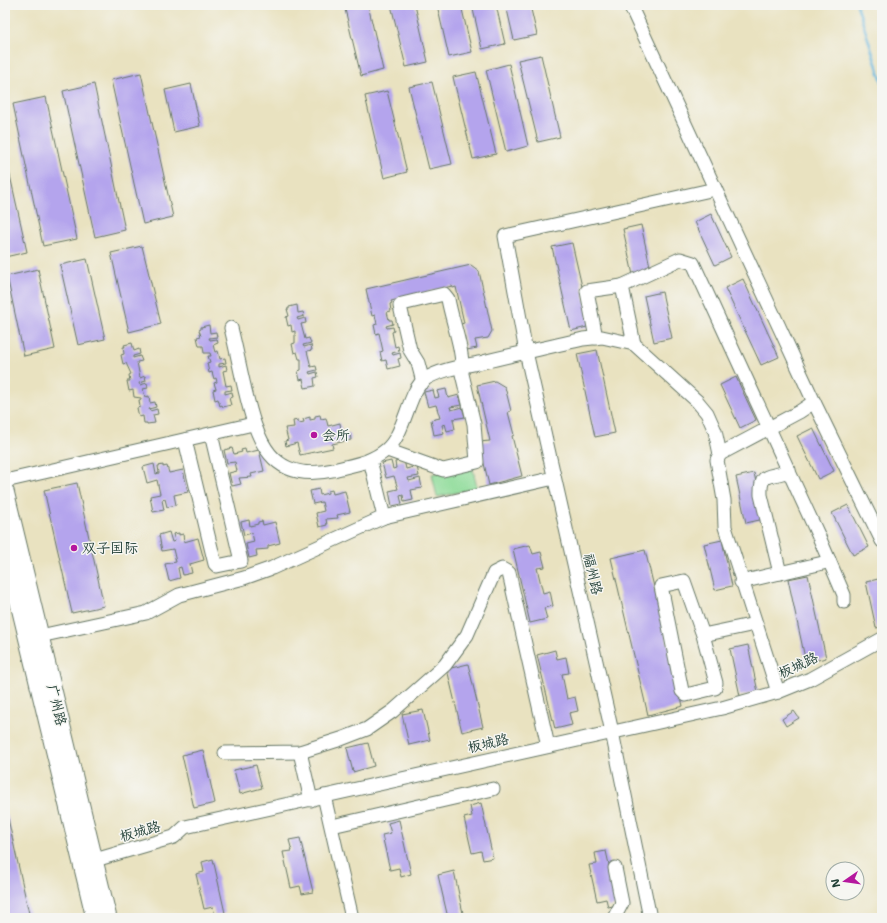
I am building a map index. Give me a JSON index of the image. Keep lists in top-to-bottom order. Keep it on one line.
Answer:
{"streets":{"main road":["广州路"],"street":["福州路","板城路"]},"crossings":[["福州路","板城路"],["板城路","广州路"]],"places":["会所","双子国际"],"north":"left"}
